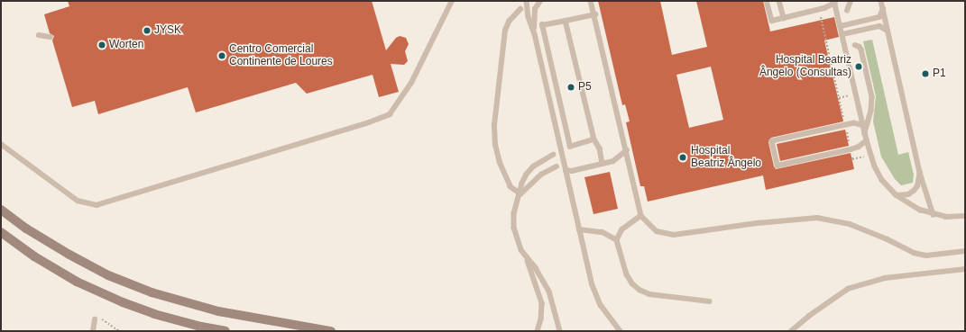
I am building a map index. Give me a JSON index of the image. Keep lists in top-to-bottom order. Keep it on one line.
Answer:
{"places":["JYSK","Worten","Centro Comercial Continente de Loures","Hospital Beatriz Ângelo (Consultas)","P1","P5","Hospital Beatriz Ângelo"]}
